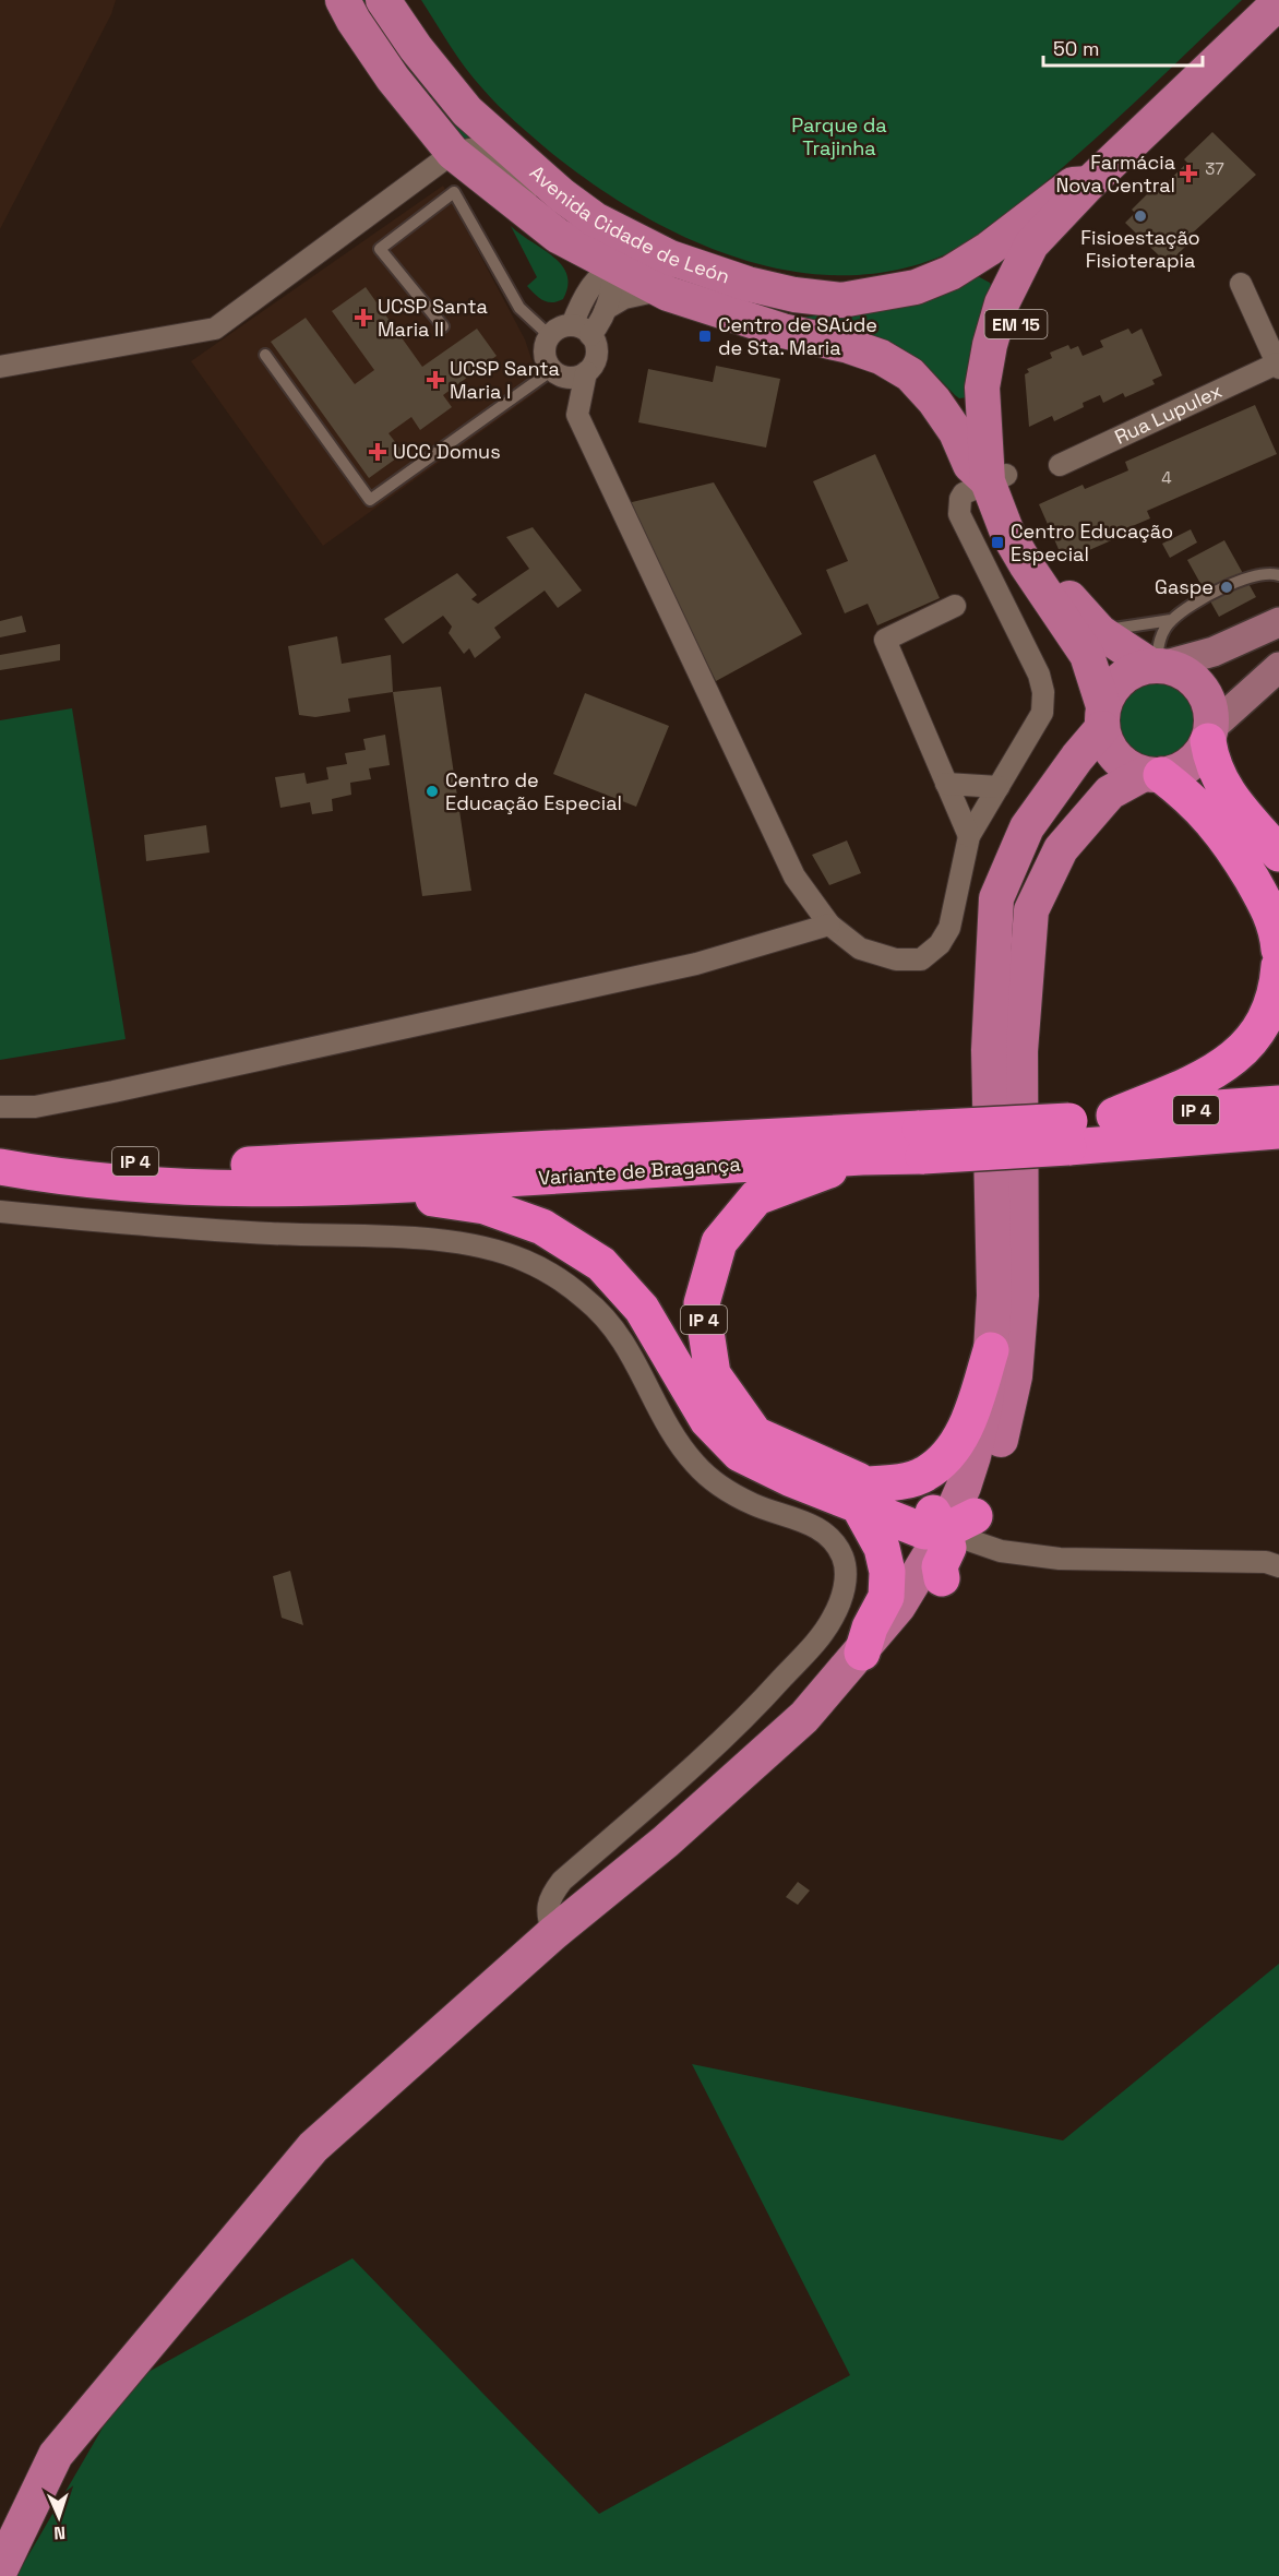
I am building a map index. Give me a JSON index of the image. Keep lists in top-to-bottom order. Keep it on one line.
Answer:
{"streets":{"highway":["IP 4","Variante de Bragança"],"main road":["Avenida Cidade de León","EM 15"],"street":["Rua Lupulex"]},"crossings":[["Avenida Cidade de León","EM 15"],["IP 4","Variante de Bragança"]],"parks":["Parque da Trajinha"],"places":{"health":["Farmácia Nova Central","UCSP Santa Maria II","UCSP Santa Maria I","UCC Domus"],"other":["Fisioestação Fisioterapia","Gaspe","Centro de Educação Especial"],"transit":["Centro de SAúde de Sta. Maria","Centro Educação Especial"]},"house_numbers":["37","4"],"scale_bar":"50 m","north":"bottom"}
